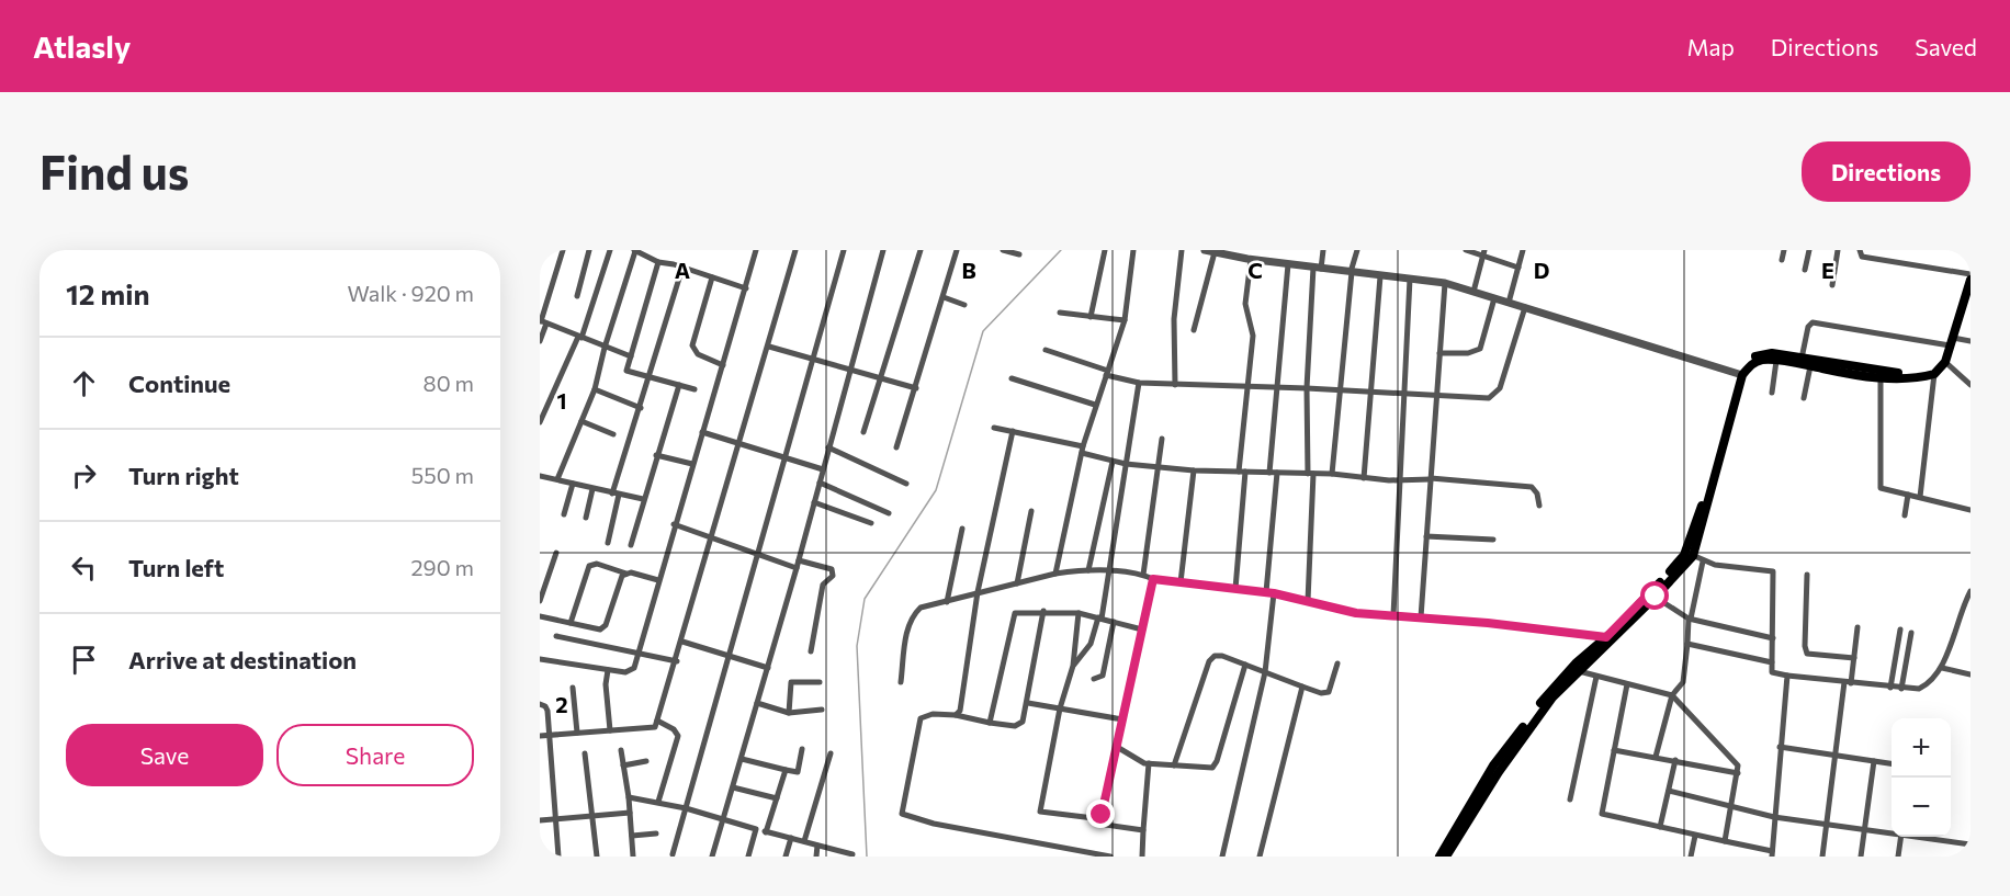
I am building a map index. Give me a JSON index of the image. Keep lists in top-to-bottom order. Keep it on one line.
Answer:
{"page":{"header":"Atlasly","nav":["Map","Directions","Saved"],"buttons":["Directions",["Save","Share"]],"title":"Find us","heading":["12 min","Walk · 920 m"],"list":[["Continue","80 m"],["Turn right","550 m"],["Turn left","290 m"],"Arrive at destination"],"map_buttons":["+","−"]},"grid":{"columns":["A","B","C","D","E"],"rows":["1","2"]}}
